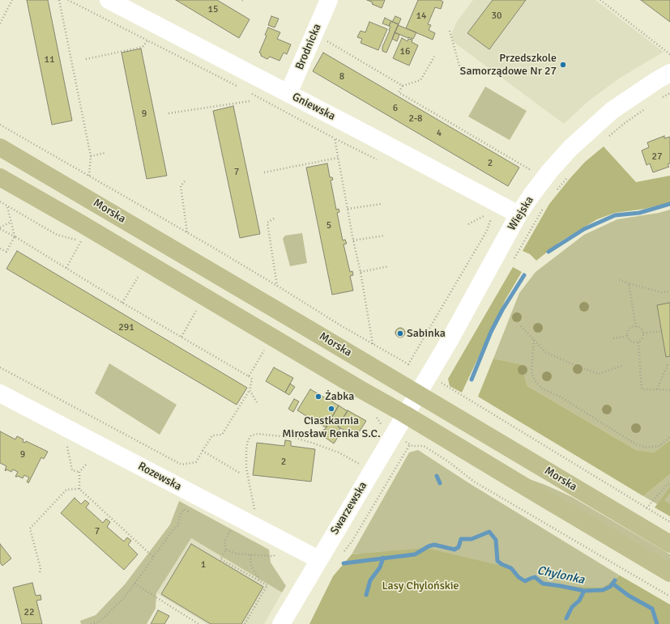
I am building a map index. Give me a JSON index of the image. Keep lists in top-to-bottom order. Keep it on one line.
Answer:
{"streets":{"main road":["Morska"],"street":["Brodnicka","Gniewska","Wiejska","Rozewska","Swarzewska"]},"crossings":[["Brodnicka","Gniewska"],["Gniewska","Wiejska"],["Morska","Wiejska"],["Morska","Swarzewska"],["Wiejska","Swarzewska"],["Rozewska","Swarzewska"]],"water":["Chylonka"],"parks":["Lasy Chylońskie"],"places":["Przedszkole Samorządowe Nr 27","Sabinka","Żabka","Ciastkarnia Mirosław Renka S.C."],"house_numbers":["15","14","30","16","11","8","6","9","2-8","4","27","2","7","5","291","9","2","7","1","22"]}
